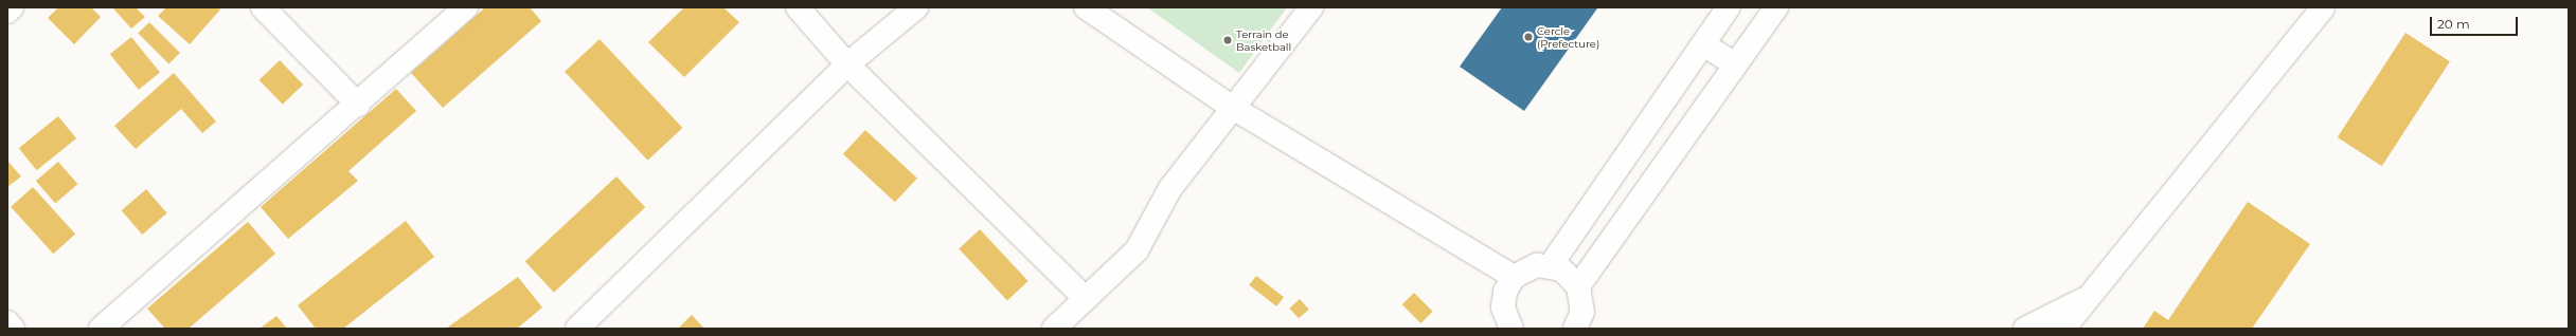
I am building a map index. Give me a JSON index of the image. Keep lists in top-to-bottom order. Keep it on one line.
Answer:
{"places":["Cercle (Prefecture)","Terrain de Basketball"],"scale_bar":"20 m"}
